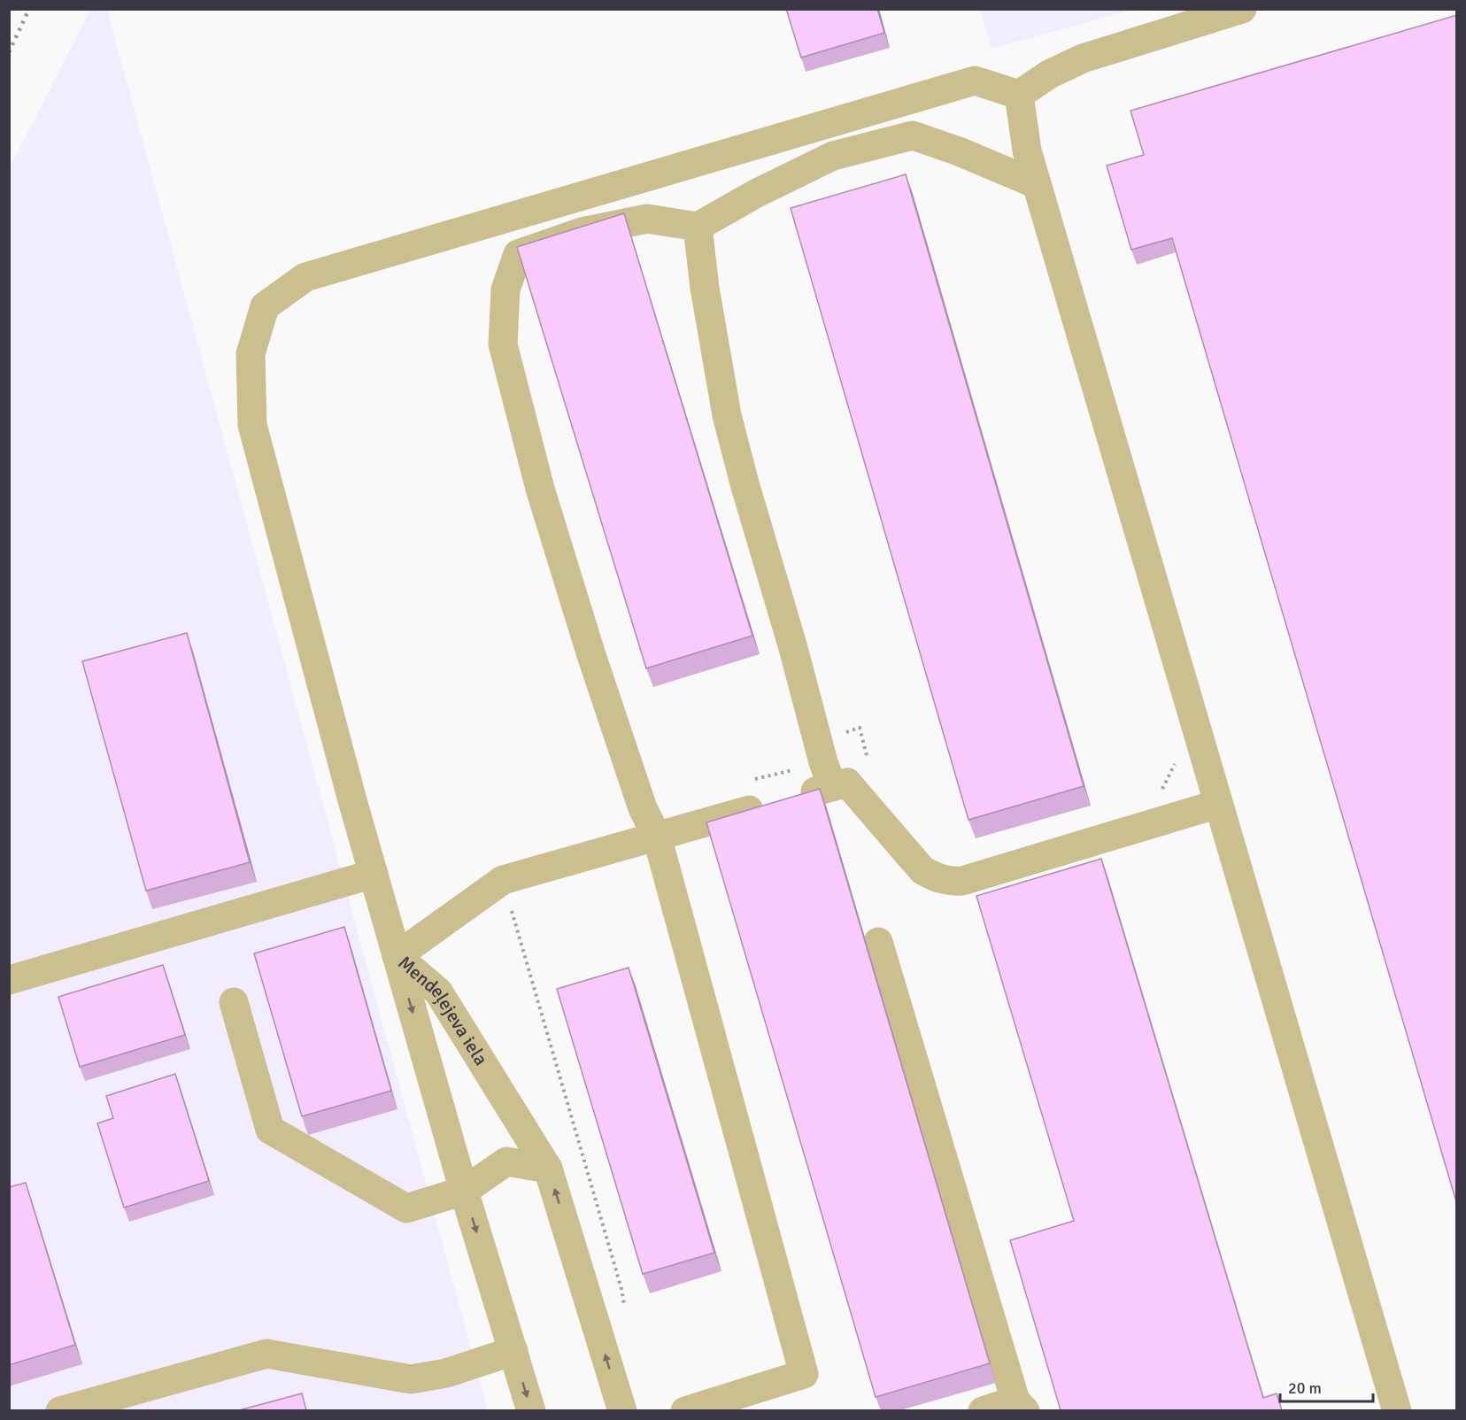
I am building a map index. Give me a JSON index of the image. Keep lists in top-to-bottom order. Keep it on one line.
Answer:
{"streets":{"street":["Mendeļejeva iela"]},"scale_bar":"20 m"}
